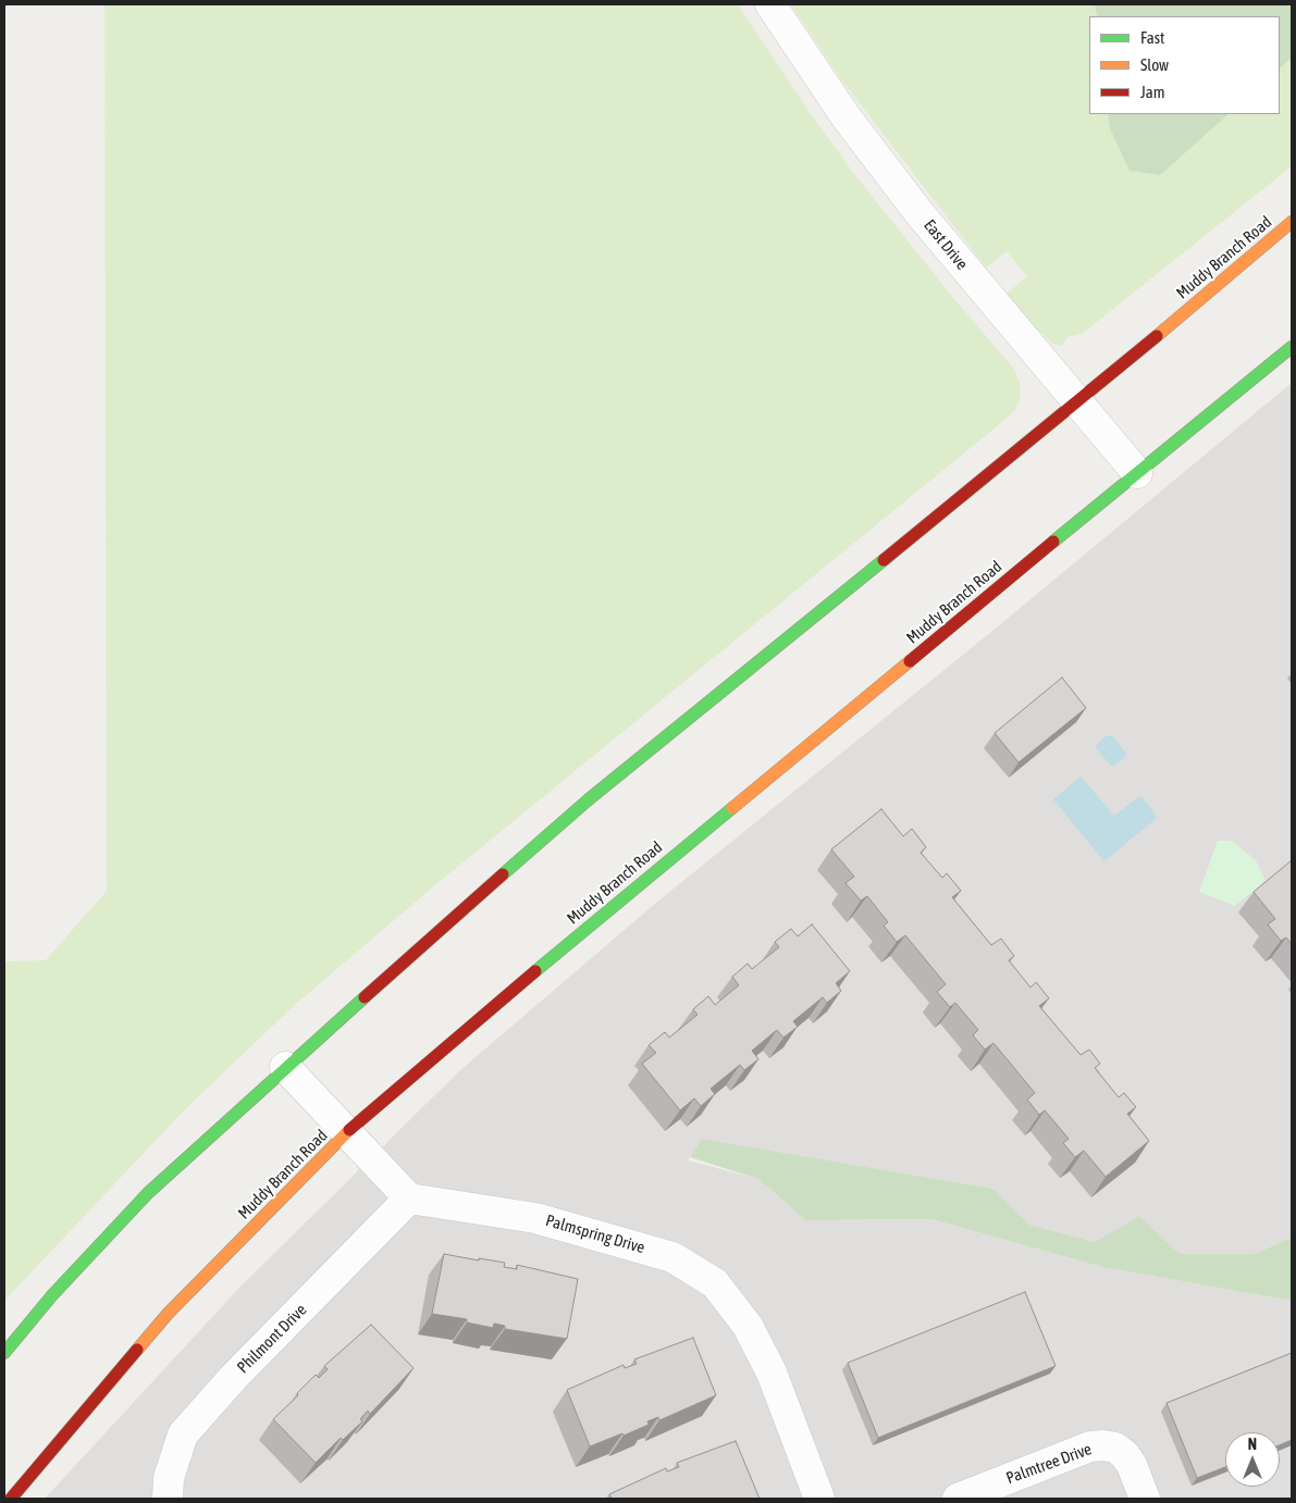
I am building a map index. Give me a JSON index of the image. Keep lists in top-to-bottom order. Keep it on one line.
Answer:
{"streets":{"main road":["Muddy Branch Road"],"street":["East Drive","Palmspring Drive","Philmont Drive","Palmtree Drive"]},"crossings":[["East Drive","Muddy Branch Road"],["Palmspring Drive","Philmont Drive"]],"legend":["Fast","Slow","Jam"],"north":"top"}
